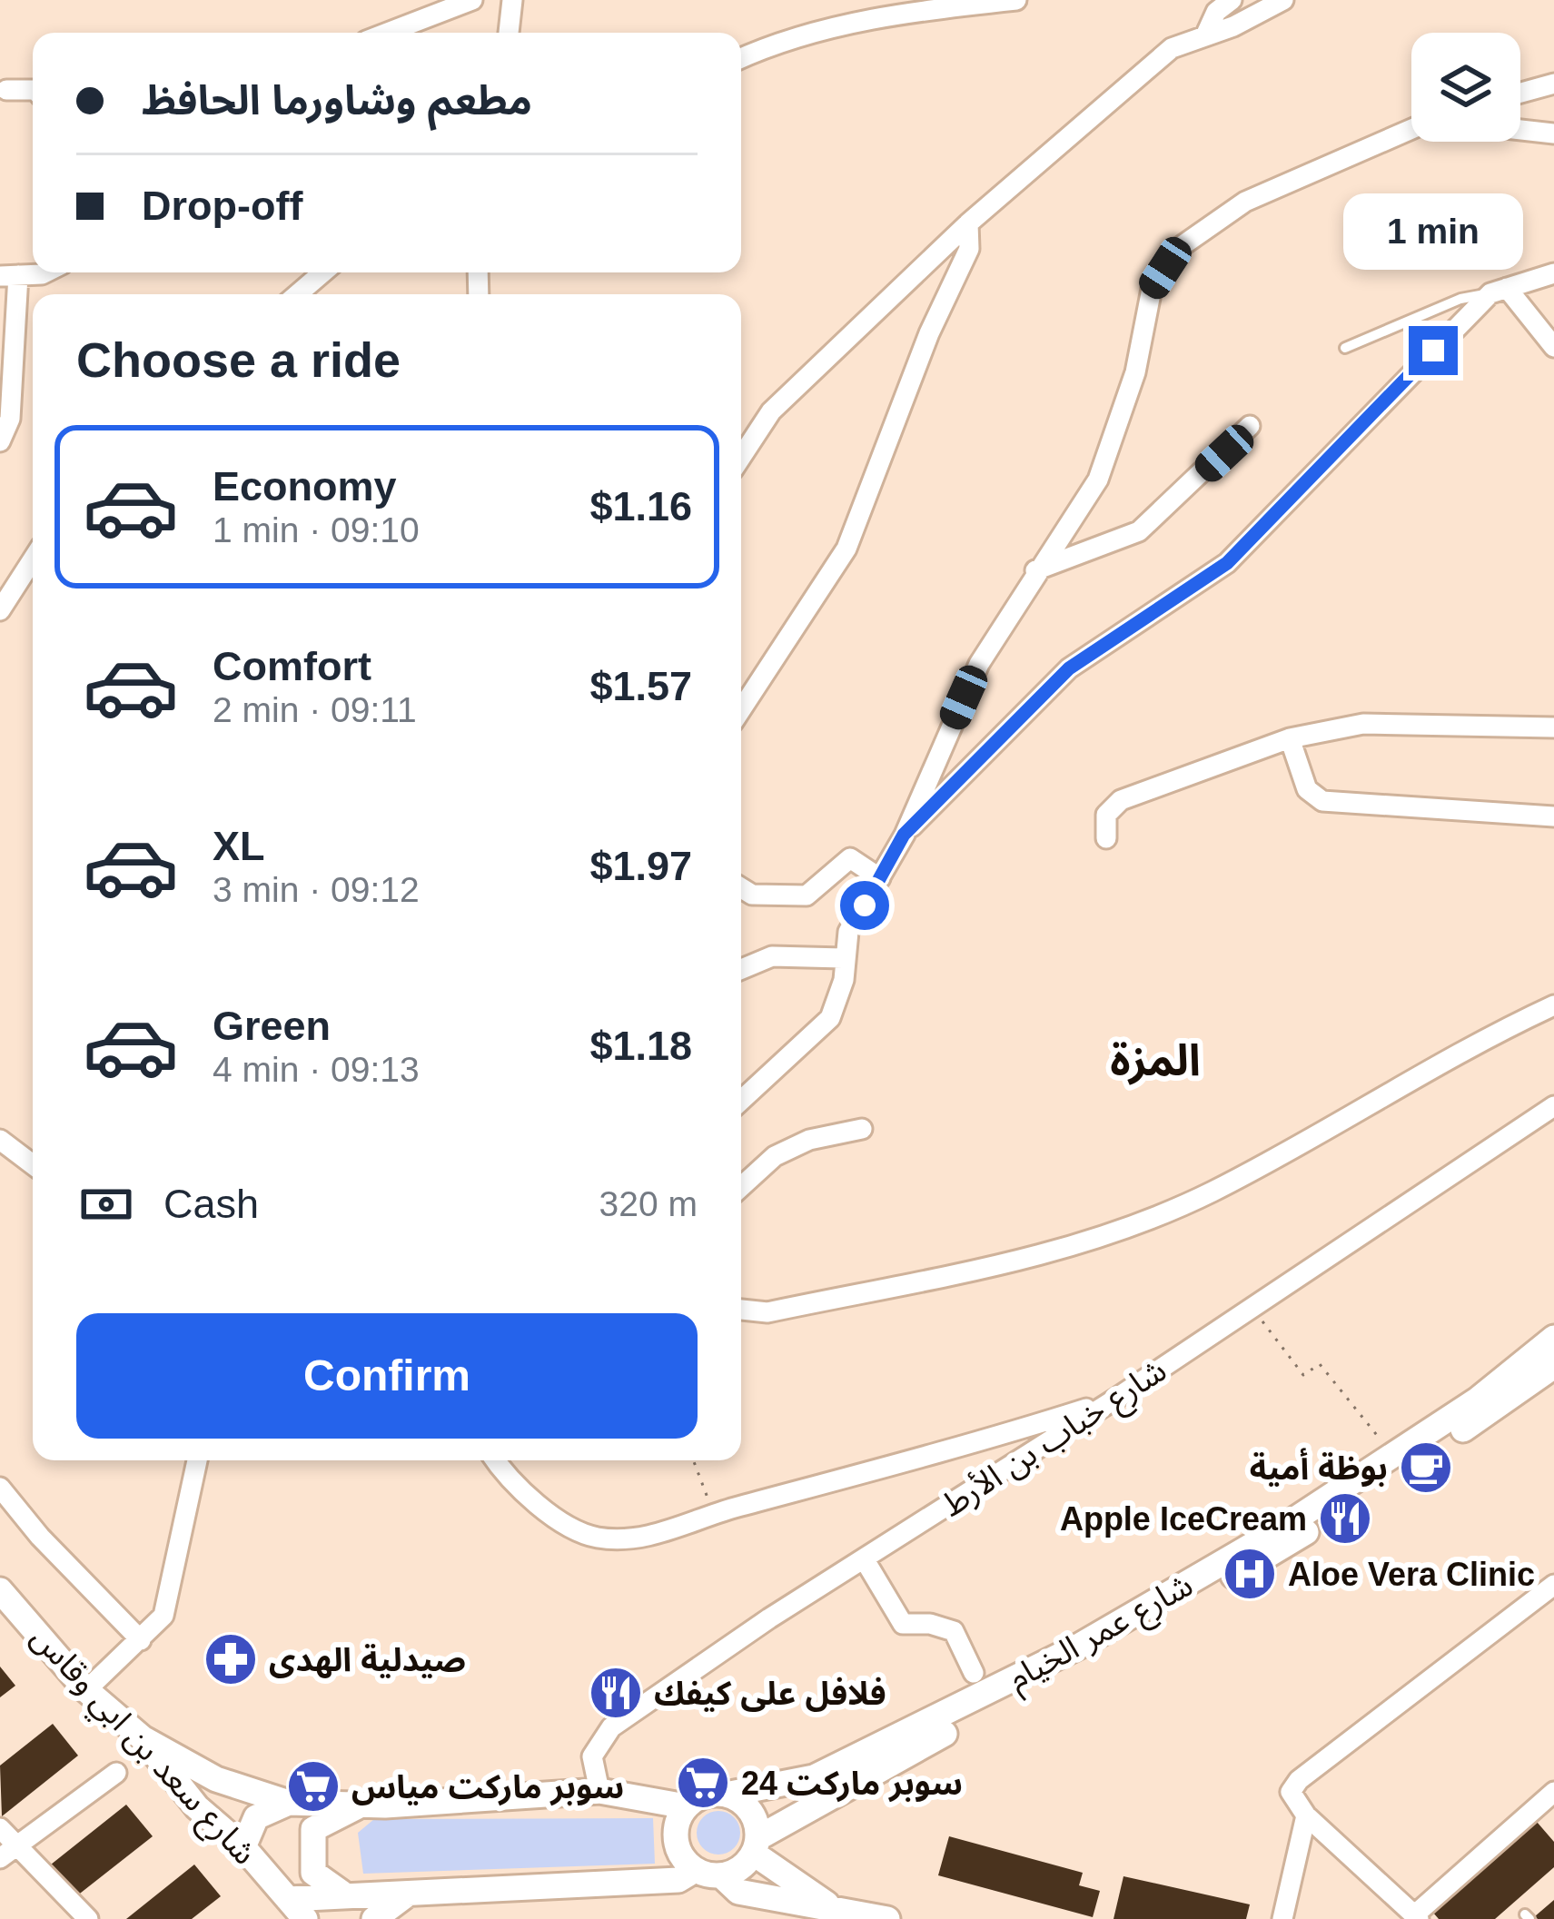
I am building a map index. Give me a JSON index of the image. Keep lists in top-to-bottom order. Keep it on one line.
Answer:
{"streets":{"street":["شارع خباب بن الأرط","شارع عمر الخيام","شارع سعد بن ابي وقاس"]},"districts":["المزة"],"places":{"cafe":["بوظة أمية"],"restaurant":["Apple IceCream","فلافل على كيفك"],"hospital":["Aloe Vera Clinic"],"pharmacy":["صيدلية الهدى"],"supermarket":["سوبر ماركت 24","سوبر ماركت مياس"]},"page":{"banner":["مطعم وشاورما الحافظ","Drop-off"],"bubble":"1 min","heading":"Choose a ride","list":[{"name":"Economy","note":"1 min · 09:10","value":"$1.16"},{"name":"Comfort","note":"2 min · 09:11","value":"$1.57"},{"name":"XL","note":"3 min · 09:12","value":"$1.97"},{"name":"Green","note":"4 min · 09:13","value":"$1.18"}],"pay":["Cash","320 m"],"buttons":"Confirm"}}
